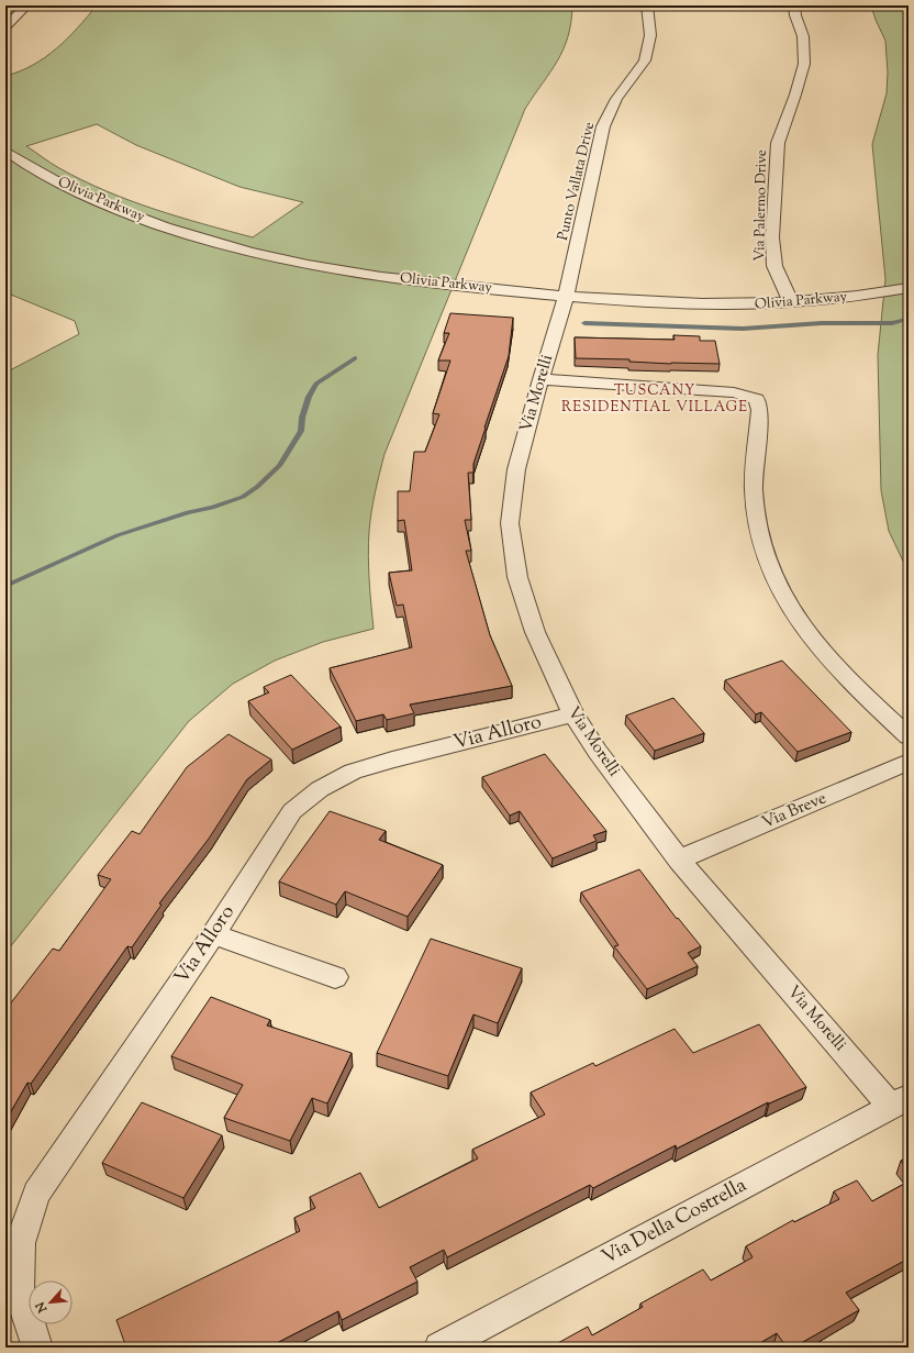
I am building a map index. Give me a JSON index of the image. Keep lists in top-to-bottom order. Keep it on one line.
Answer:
{"streets":{"street":["Punto Vallata Drive","Olivia Parkway","Via Palermo Drive","Via Morelli","Via Alloro","Via Breve","Via Della Costrella"]},"crossings":[["Punto Vallata Drive","Olivia Parkway"],["Punto Vallata Drive","Via Morelli"],["Olivia Parkway","Via Palermo Drive"],["Olivia Parkway","Via Morelli"],["Via Morelli","Via Alloro"],["Via Morelli","Via Breve"],["Via Morelli","Via Della Costrella"]],"districts":["TUSCANY RESIDENTIAL VILLAGE"],"north":"bottom left"}
